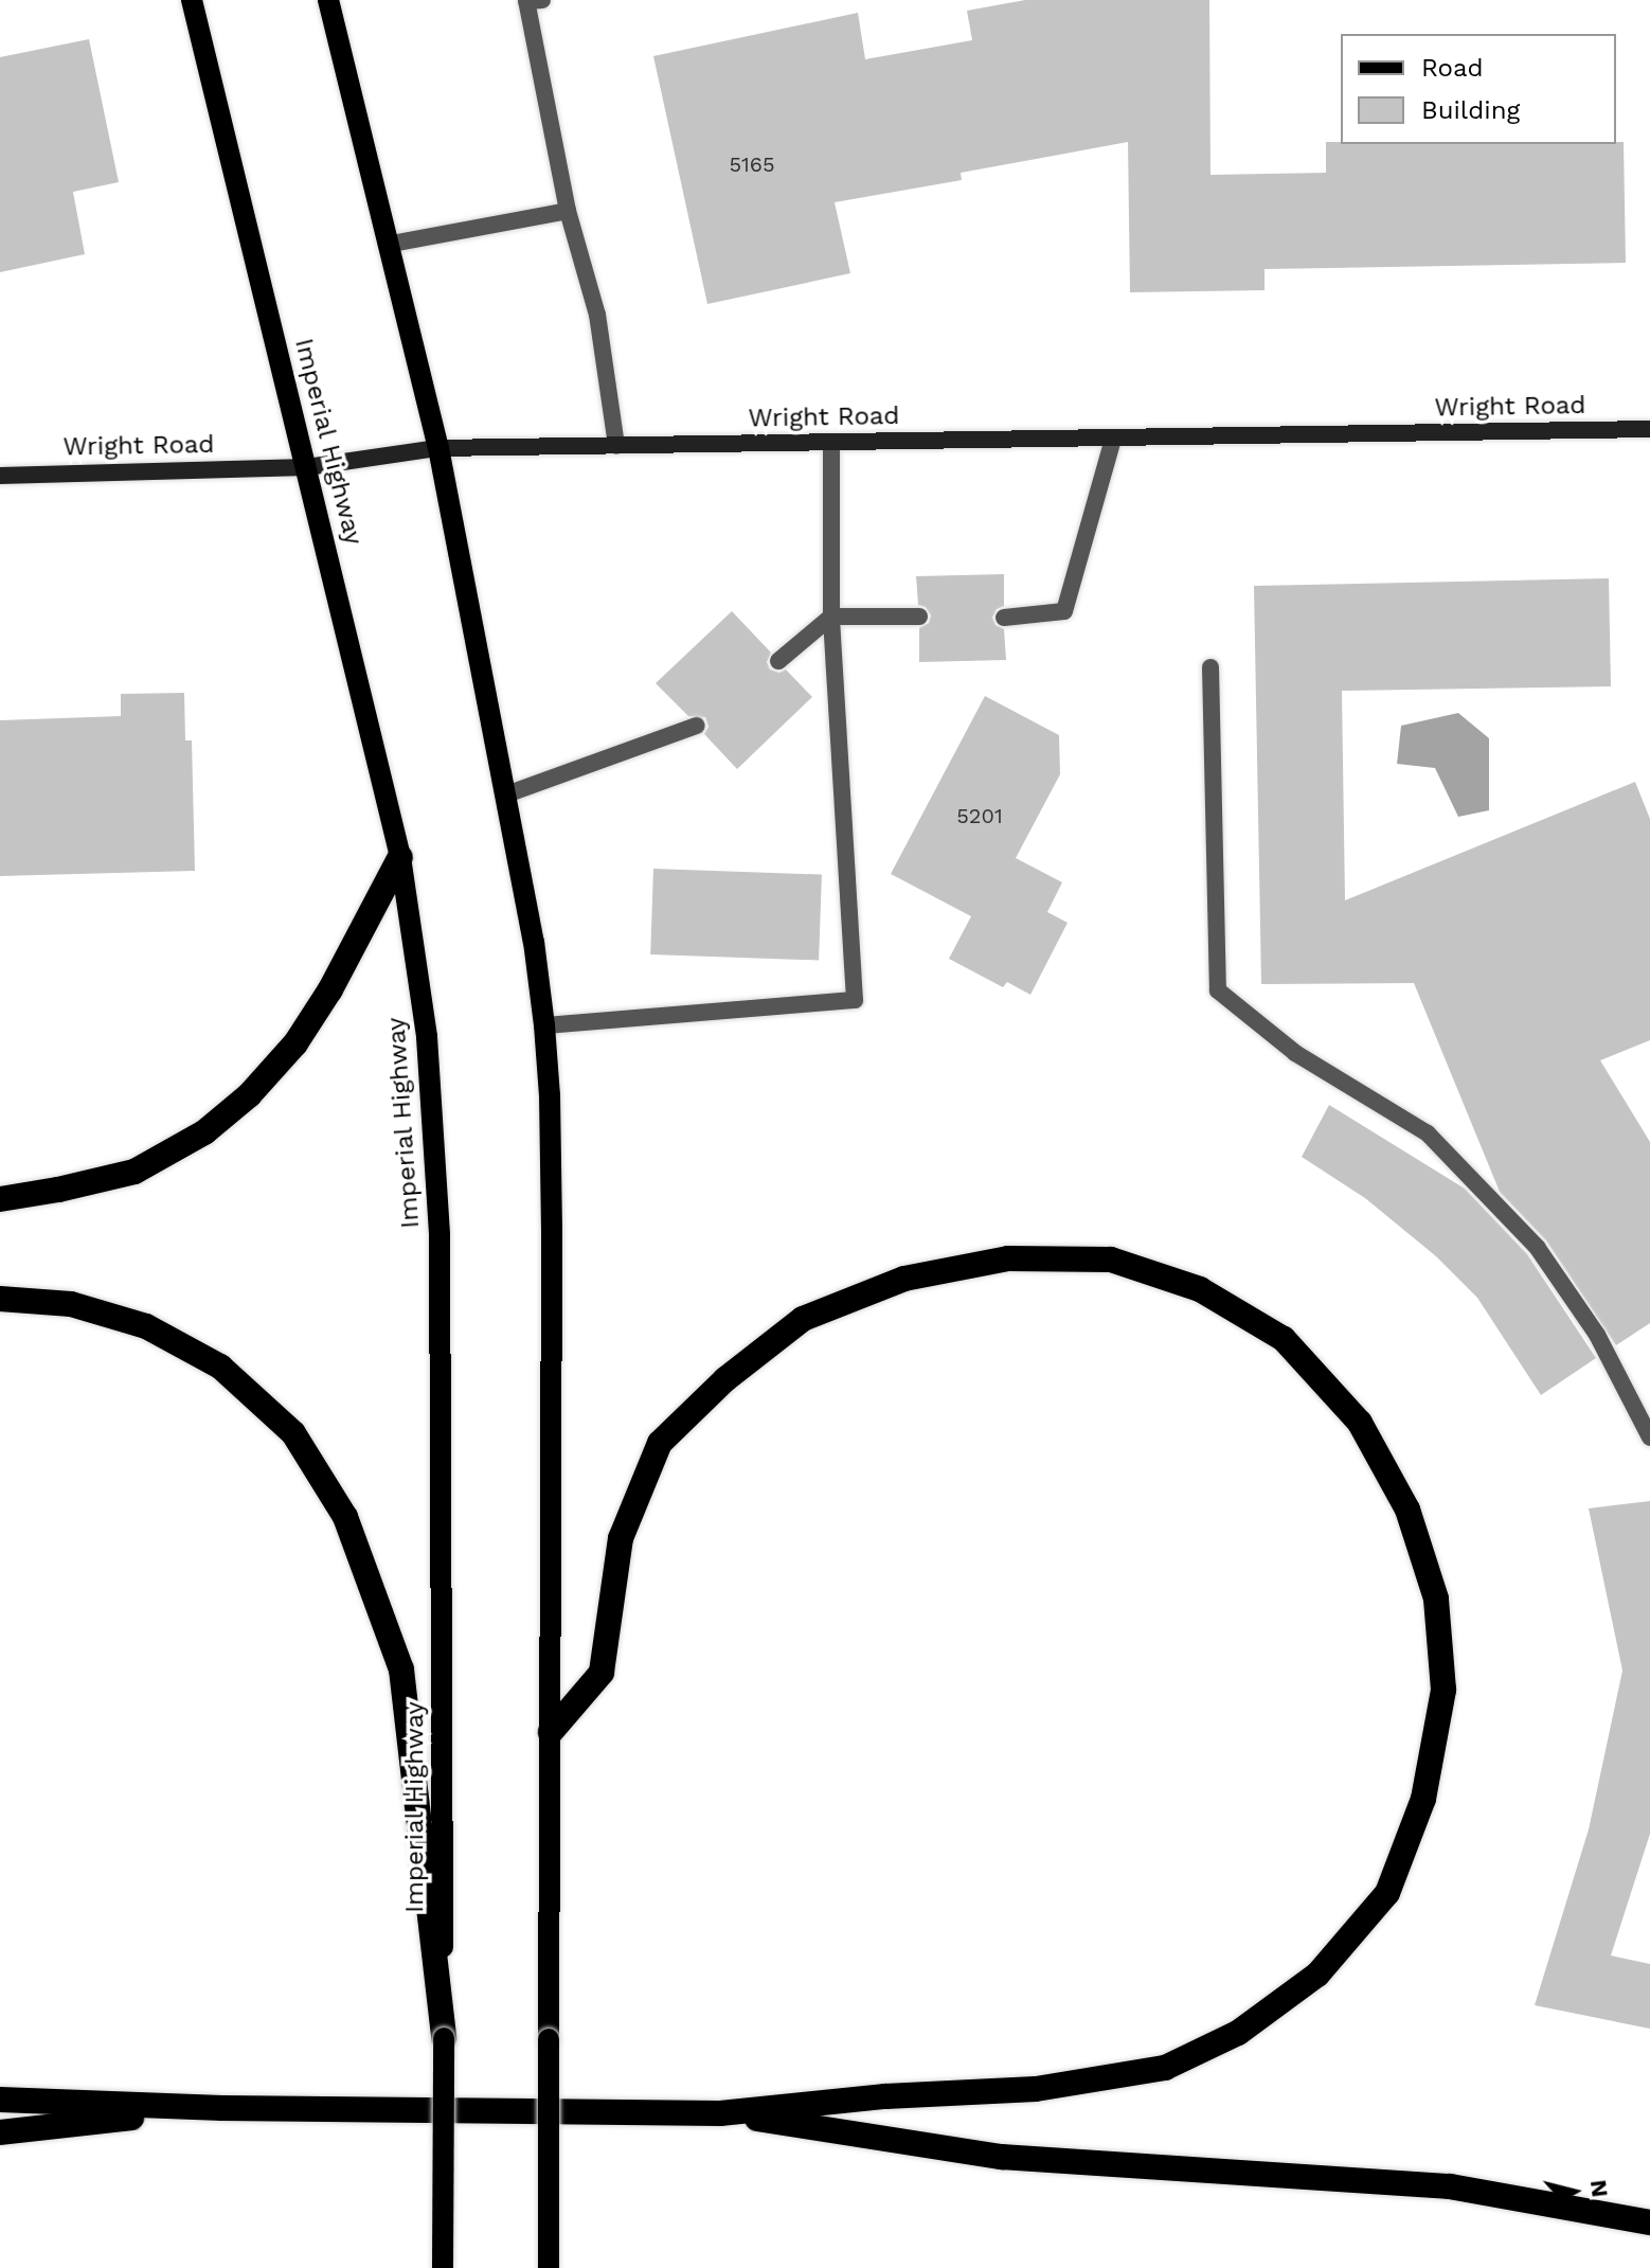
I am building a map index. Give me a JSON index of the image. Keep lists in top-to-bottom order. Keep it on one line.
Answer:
{"streets":{"main road":["Imperial Highway"],"street":["Wright Road"]},"crossings":[["Wright Road","Imperial Highway"]],"house_numbers":["5165","5201"],"legend":["Road","Building"],"north":"right"}
